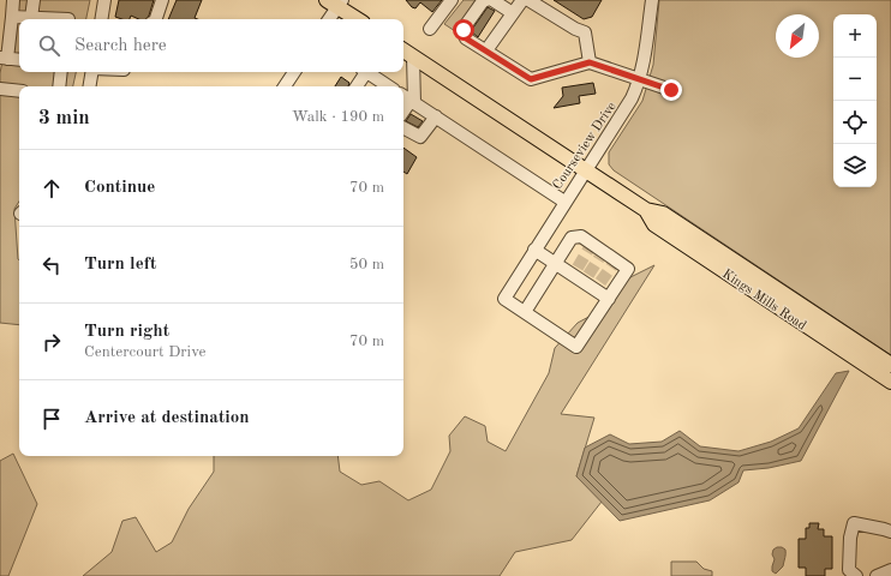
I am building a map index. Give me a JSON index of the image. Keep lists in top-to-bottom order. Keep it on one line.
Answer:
{"streets":{"main road":["Kings Mills Road"],"street":["Courseview Drive"]},"crossings":[["Courseview Drive","Kings Mills Road"]],"north":"bottom left","page":{"map_buttons":["+","−"],"search":"Search here","heading":["3 min","Walk · 190 m"],"list":[["Continue","70 m"],["Turn left","50 m"],["Turn right","Centercourt Drive","70 m"],"Arrive at destination"]}}
